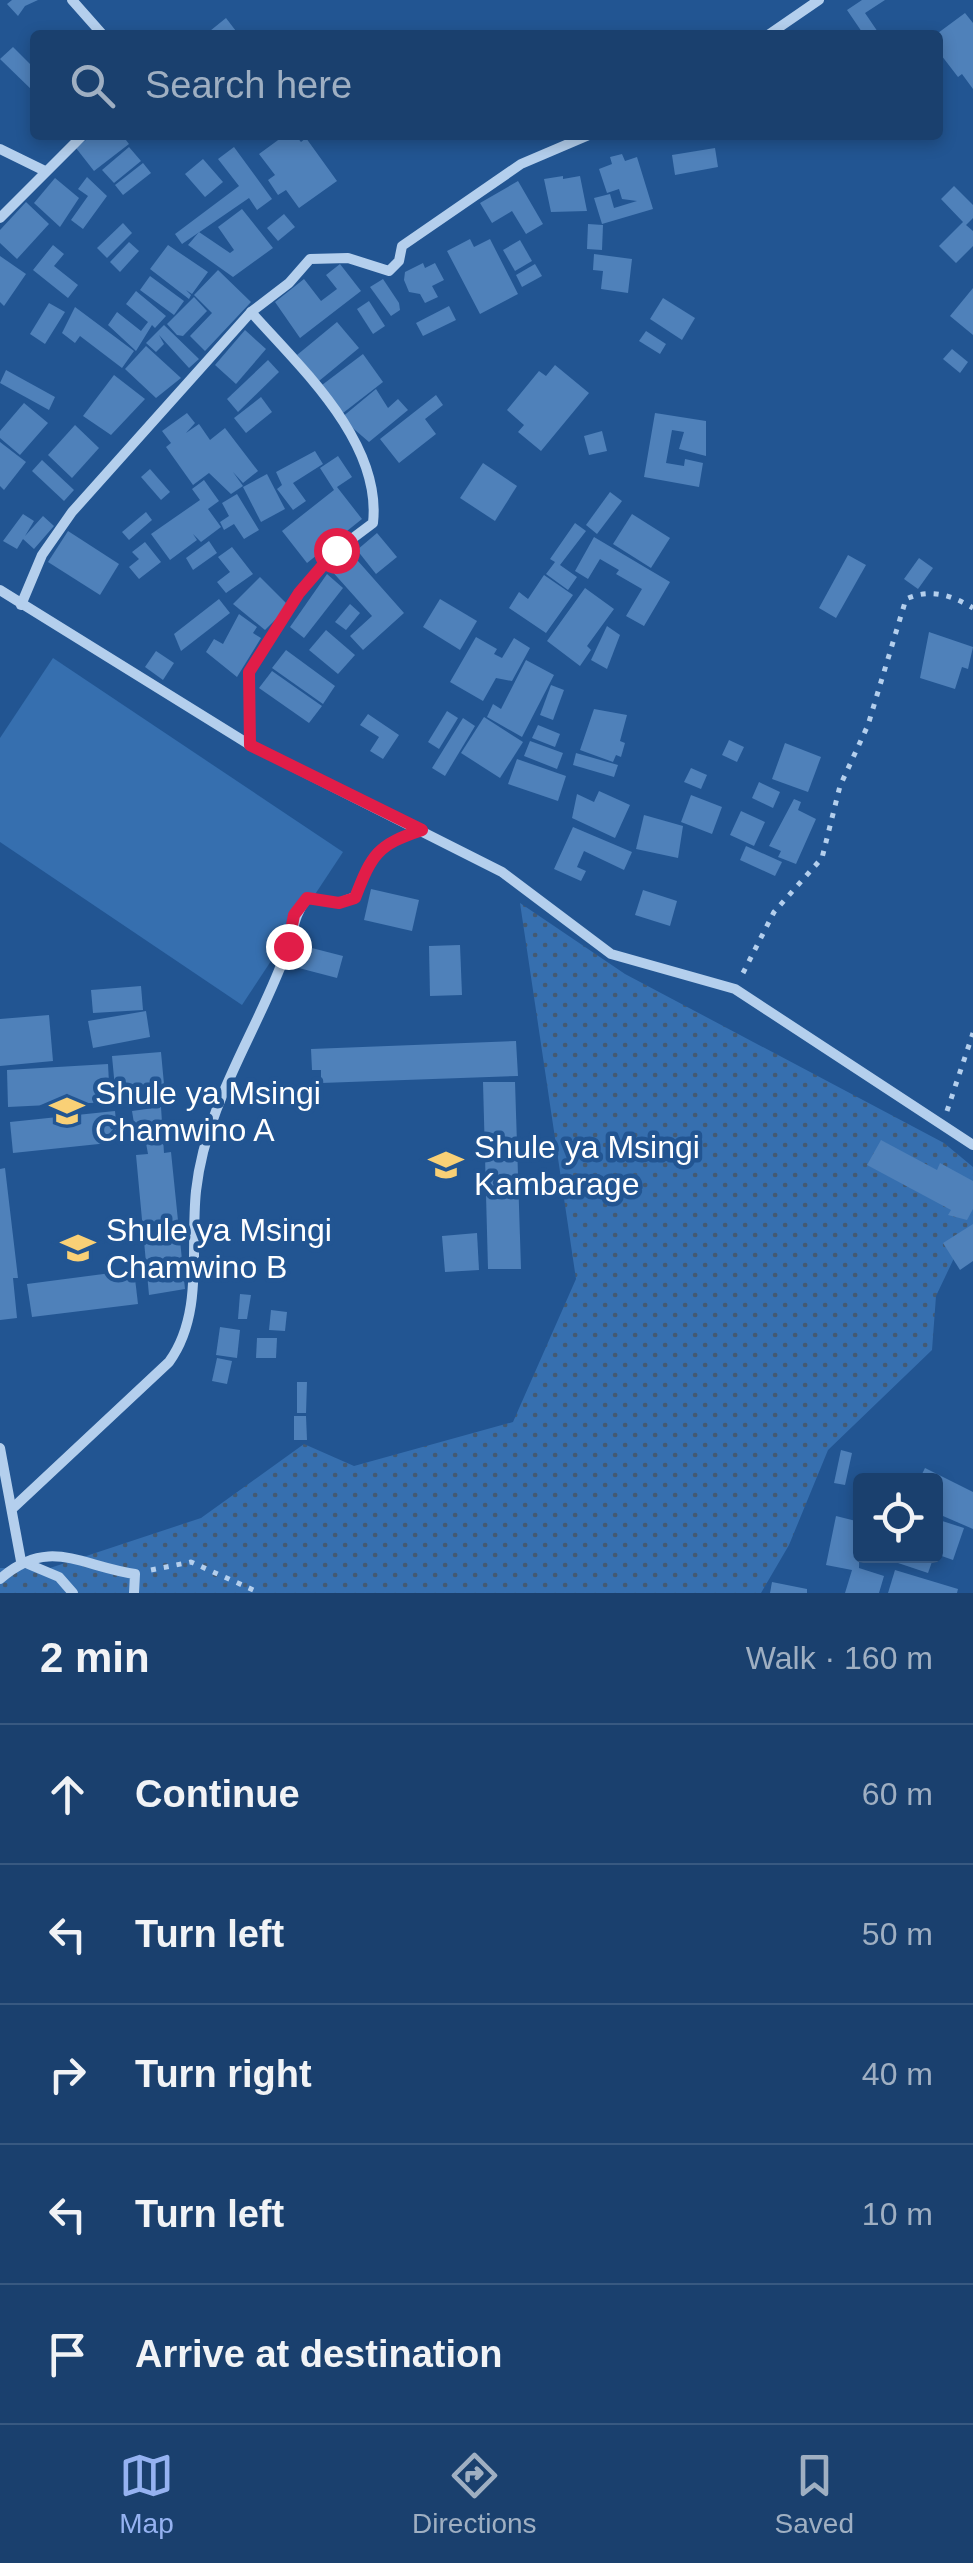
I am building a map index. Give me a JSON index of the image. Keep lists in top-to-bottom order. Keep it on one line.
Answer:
{"places":{"school or university":["Shule ya Msingi Chamwino A","Shule ya Msingi Kambarage","Shule ya Msingi Chamwino B"]},"page":{"search":"Search here","heading":["2 min","Walk · 160 m"],"list":[["Continue","60 m"],["Turn left","50 m"],["Turn right","40 m"],["Turn left","10 m"],"Arrive at destination"],"nav":["Map","Directions","Saved"]}}
